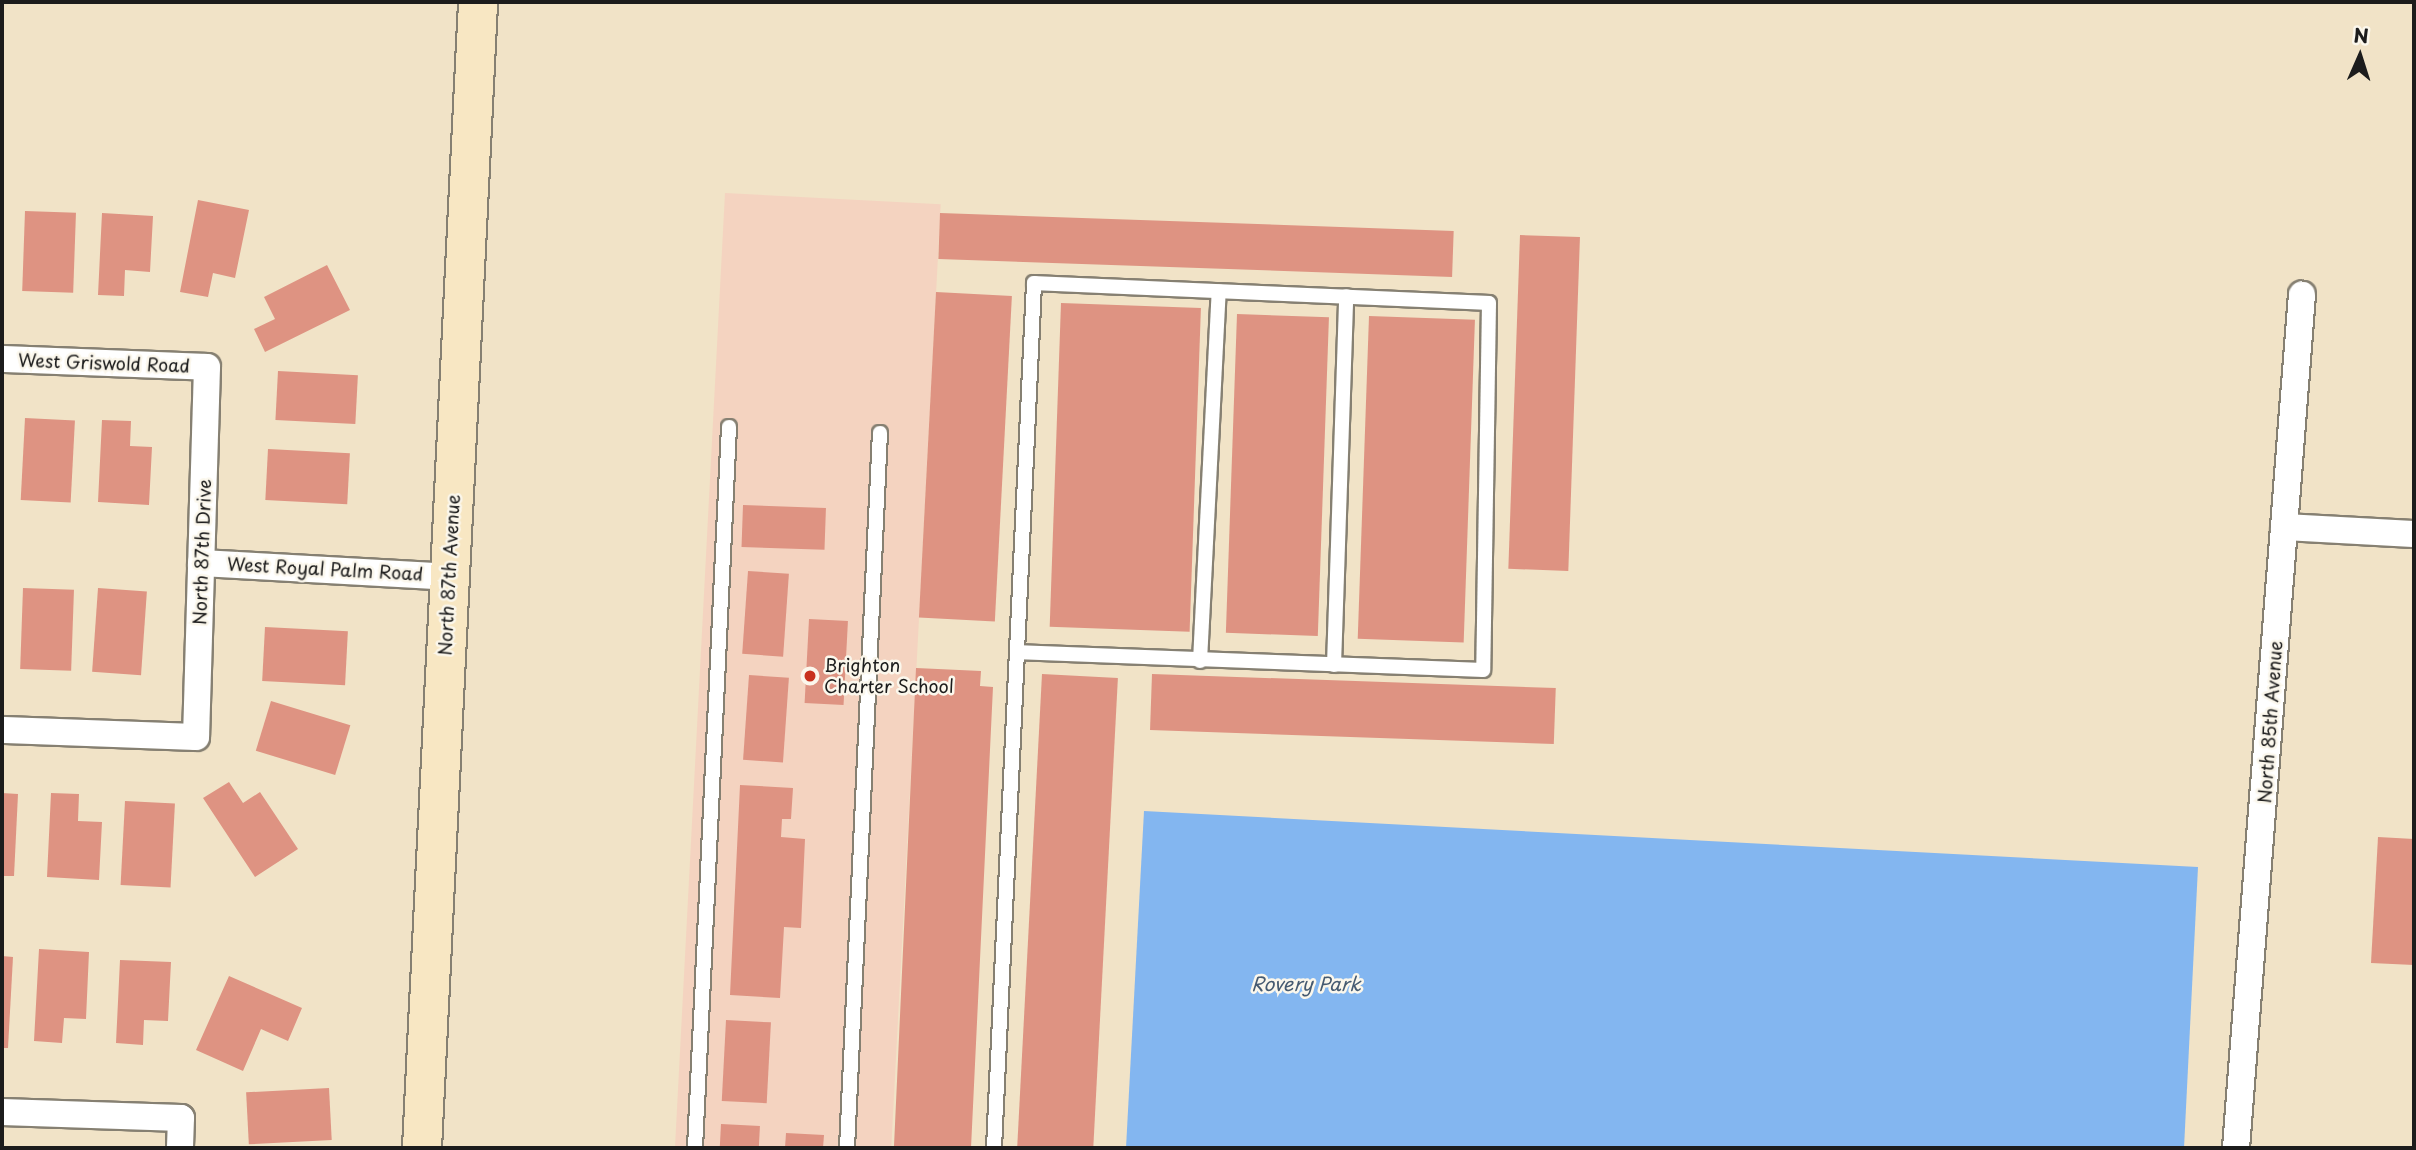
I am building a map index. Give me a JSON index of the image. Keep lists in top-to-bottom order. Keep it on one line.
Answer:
{"streets":{"street":["West Griswold Road","North 87th Drive","West Royal Palm Road","North 87th Avenue","North 85th Avenue"]},"crossings":[["West Griswold Road","North 87th Drive"],["North 87th Drive","West Royal Palm Road"],["West Royal Palm Road","North 87th Avenue"]],"water":["Rovery Park"],"places":["Brighton Charter School"],"north":"top"}
